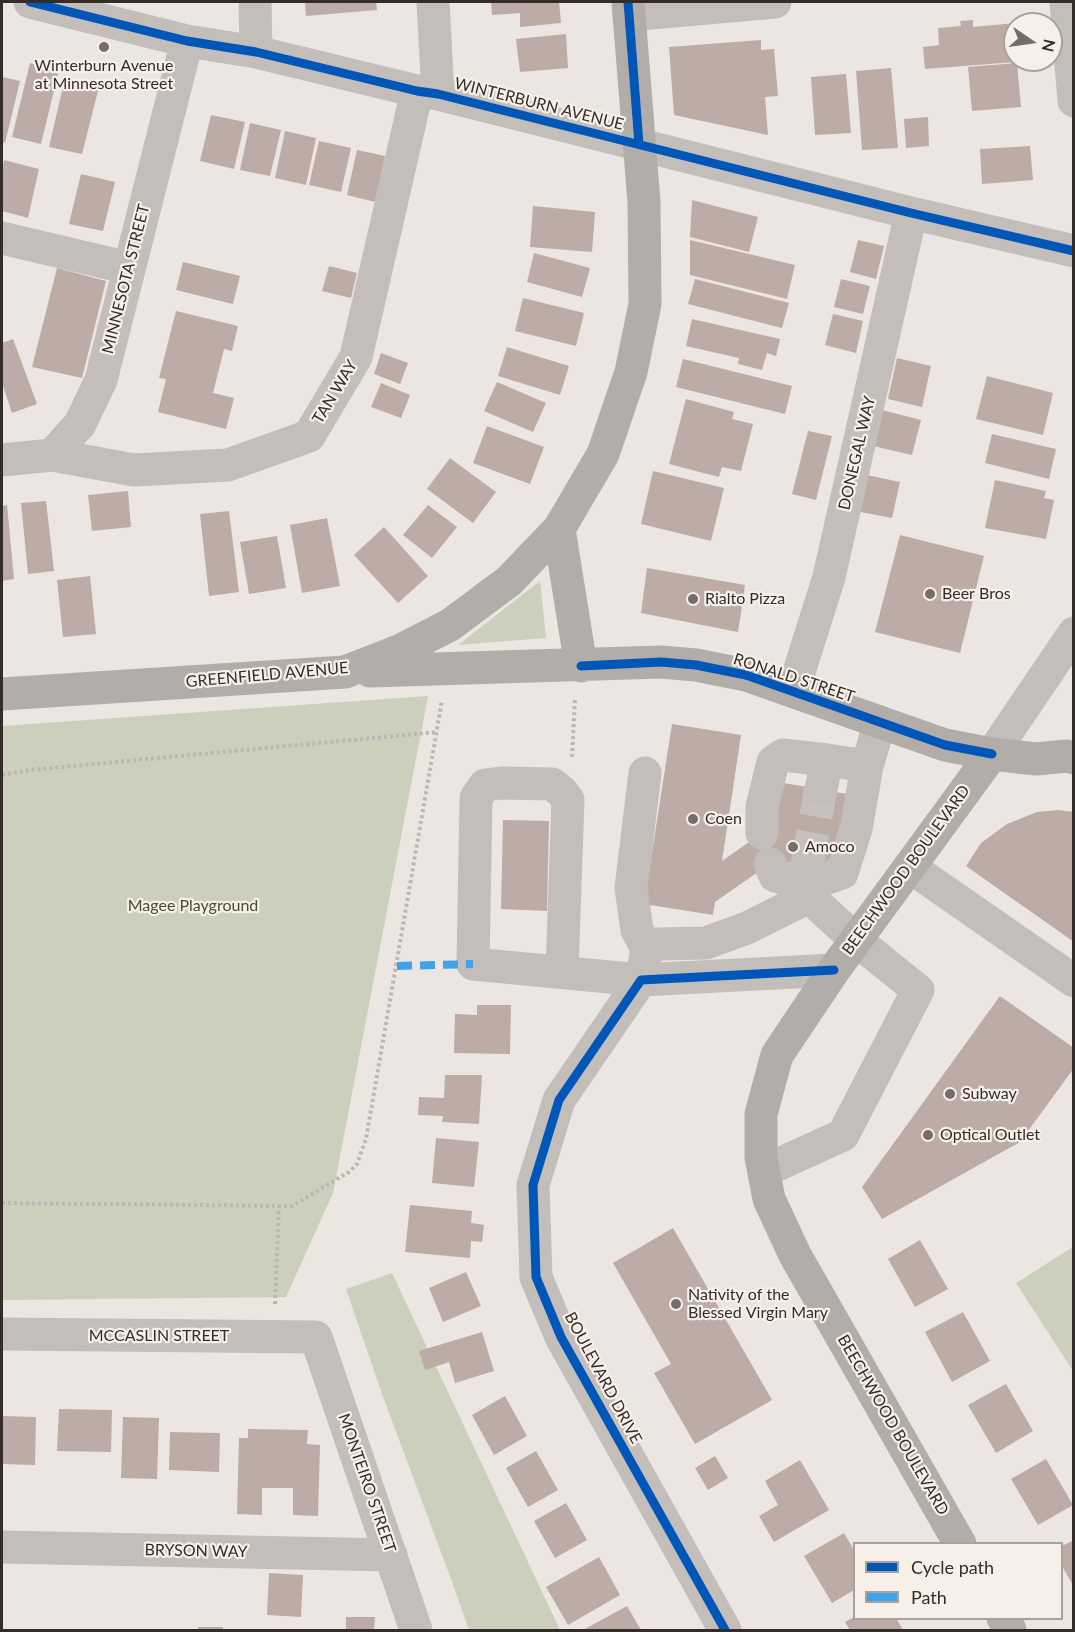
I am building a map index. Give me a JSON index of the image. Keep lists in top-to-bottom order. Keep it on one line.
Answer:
{"streets":{"main road":["GREENFIELD AVENUE","RONALD STREET","BEECHWOOD BOULEVARD"],"street":["WINTERBURN AVENUE","MINNESOTA STREET","TAN WAY","DONEGAL WAY","MCCASLIN STREET","BOULEVARD DRIVE","MONTEIRO STREET","BRYSON WAY"]},"crossings":[["WINTERBURN AVENUE","MINNESOTA STREET"],["WINTERBURN AVENUE","TAN WAY"],["WINTERBURN AVENUE","DONEGAL WAY"],["WINTERBURN AVENUE","GREENFIELD AVENUE"],["MINNESOTA STREET","TAN WAY"],["DONEGAL WAY","RONALD STREET"],["GREENFIELD AVENUE","RONALD STREET"],["RONALD STREET","BEECHWOOD BOULEVARD"],["MCCASLIN STREET","MONTEIRO STREET"],["MONTEIRO STREET","BRYSON WAY"]],"parks":["Magee Playground"],"places":["Winterburn Avenue at Minnesota Street","Beer Bros","Rialto Pizza","Coen","Amoco","Subway","Optical Outlet","Nativity of the Blessed Virgin Mary"],"legend":["Cycle path","Path"],"north":"right"}
